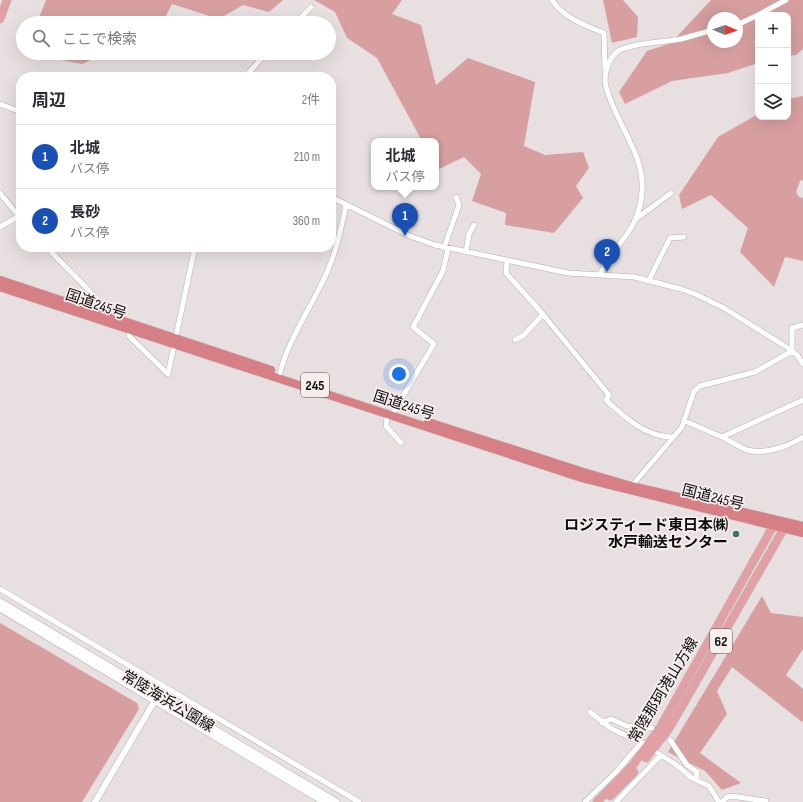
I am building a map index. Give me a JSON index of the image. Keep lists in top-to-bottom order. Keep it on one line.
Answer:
{"streets":{"highway":["国道245号","245"],"main road":["62","常陸那珂港山方線","常陸海浜公園線"]},"crossings":[["国道245号","常陸那珂港山方線"]],"places":["ロジスティード東日本㈱ 水戸輸送センター"],"north":"right","page":{"map_buttons":["+","−"],"search":"ここで検索","heading":["周辺","2件"],"list":[{"mark":"1","name":"北城","note":"バス停","value":"210 m"},{"mark":"2","name":"長砂","note":"バス停","value":"360 m"}],"popup":["北城","バス停"],"pins":["1","2"]}}
